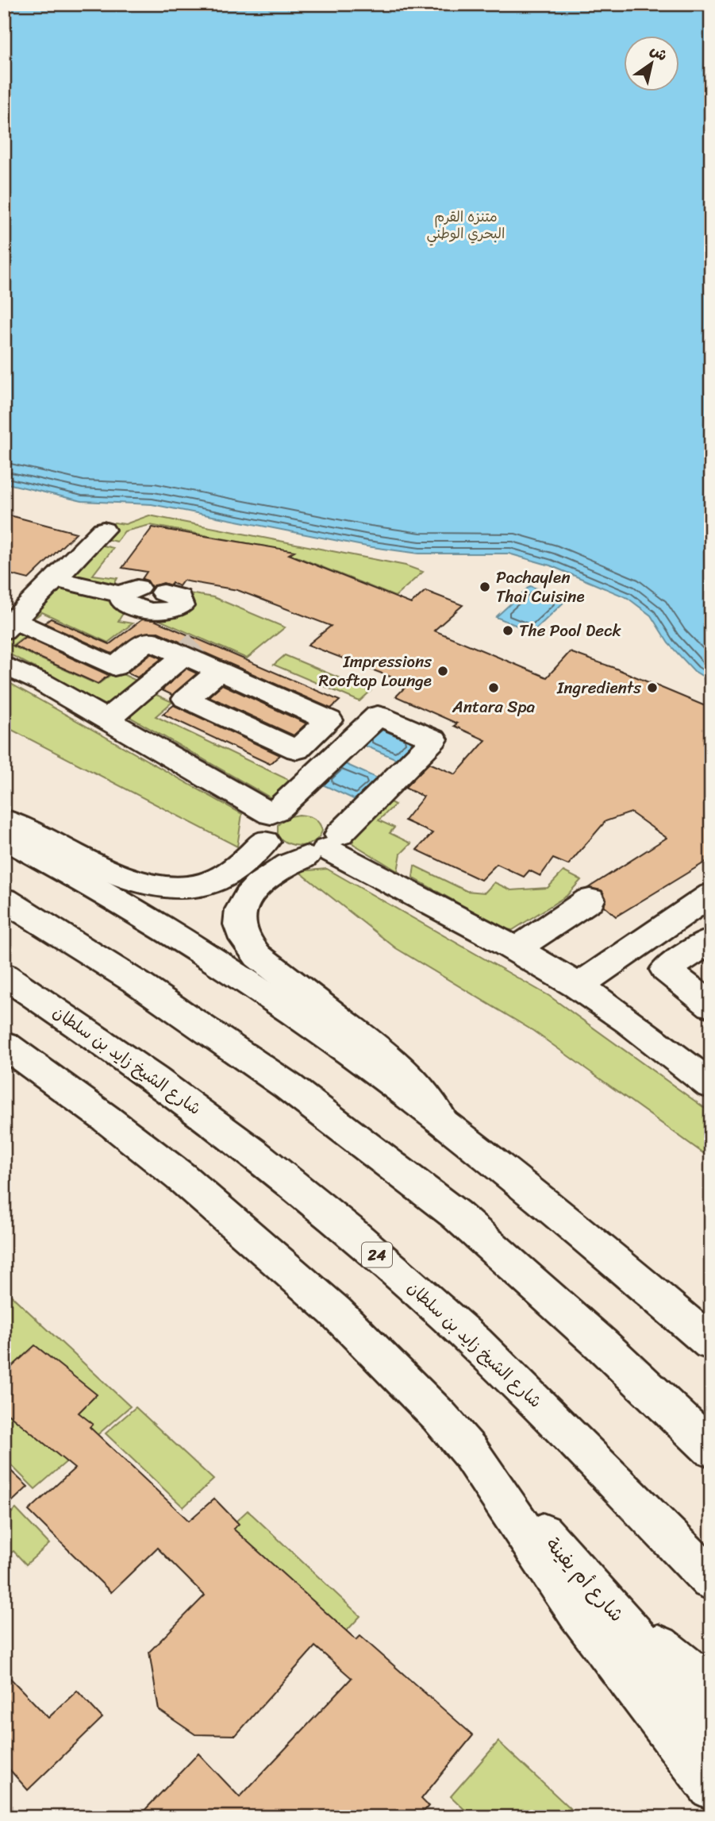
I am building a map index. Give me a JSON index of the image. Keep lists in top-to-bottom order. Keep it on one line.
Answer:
{"streets":{"main road":["شارع الشيخ زايد بن سلطان","24","شارع أم يفينة"]},"parks":["متنزه القرم البحري الوطني"],"places":["Pachaylen Thai Cuisine","The Pool Deck","Impressions Rooftop Lounge","Antara Spa","Ingredients"],"north":"top right"}
